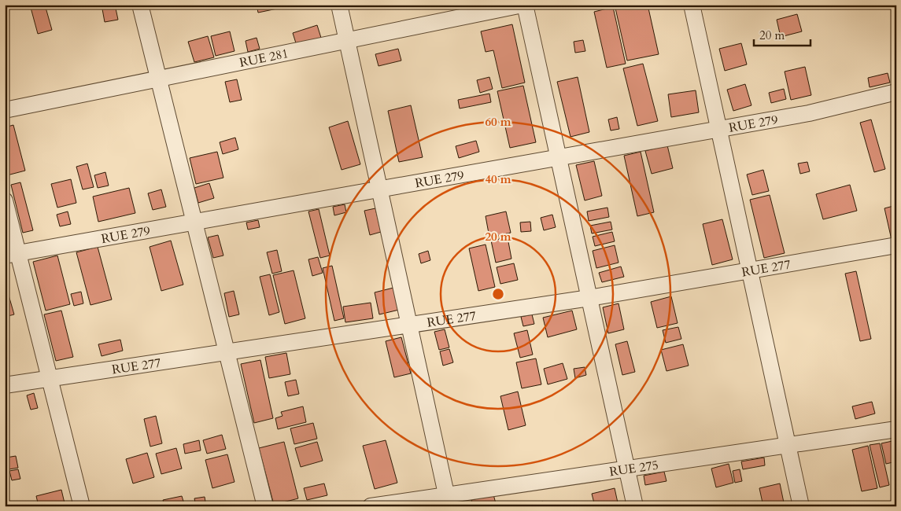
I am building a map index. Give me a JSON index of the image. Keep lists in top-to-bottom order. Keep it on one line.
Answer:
{"streets":{"street":["RUE 281","RUE 279","RUE 277","RUE 275"]},"scale_bar":"20 m","rings":["60 m","40 m","20 m"]}
